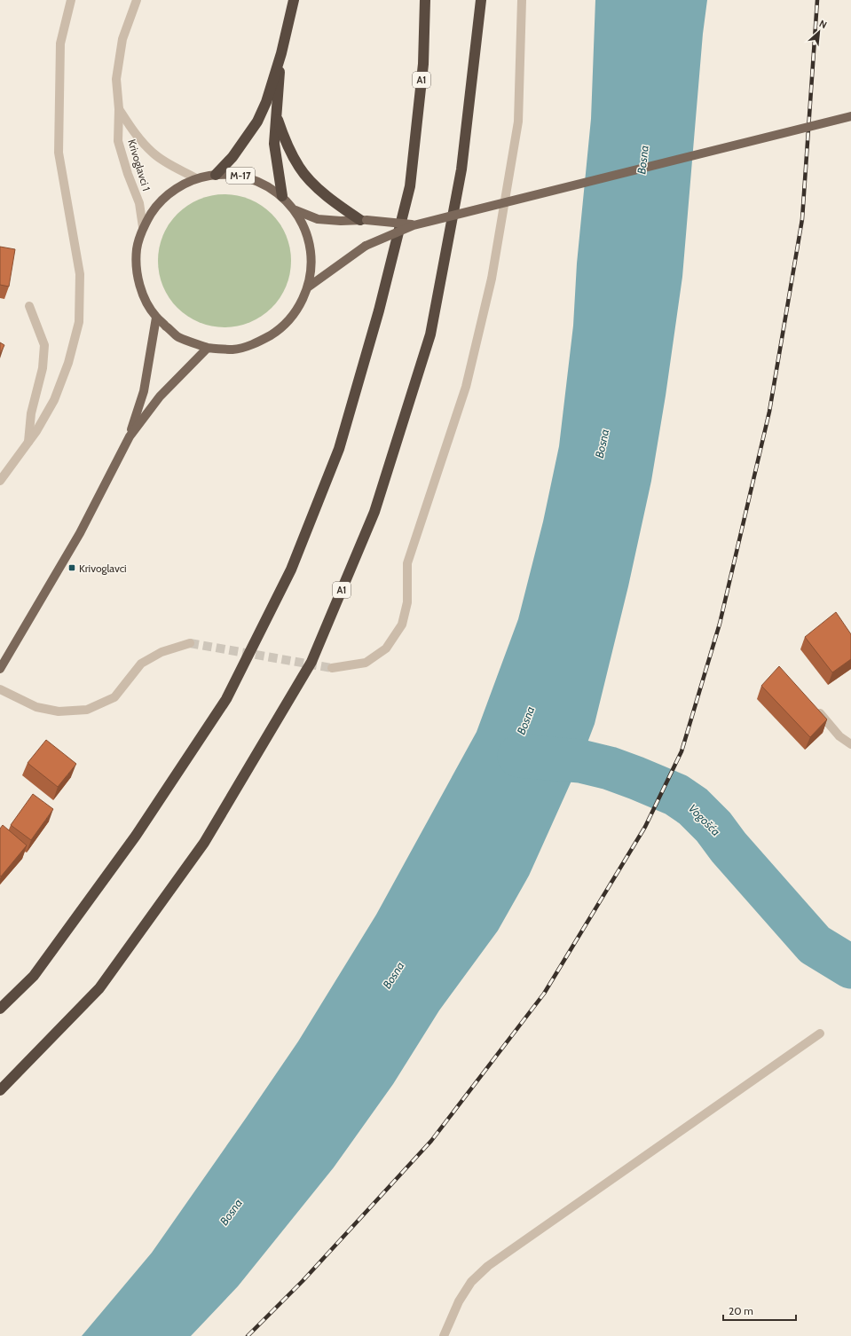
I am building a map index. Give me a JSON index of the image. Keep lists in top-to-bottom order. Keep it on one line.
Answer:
{"streets":{"highway":["A1"],"main road":["M-17"],"street":["Krivoglavci 1"]},"crossings":[["Krivoglavci 1","M-17"]],"water":["Bosna","Vogošća"],"places":{"transit":["Krivoglavci"]},"scale_bar":"20 m","north":"top right"}
